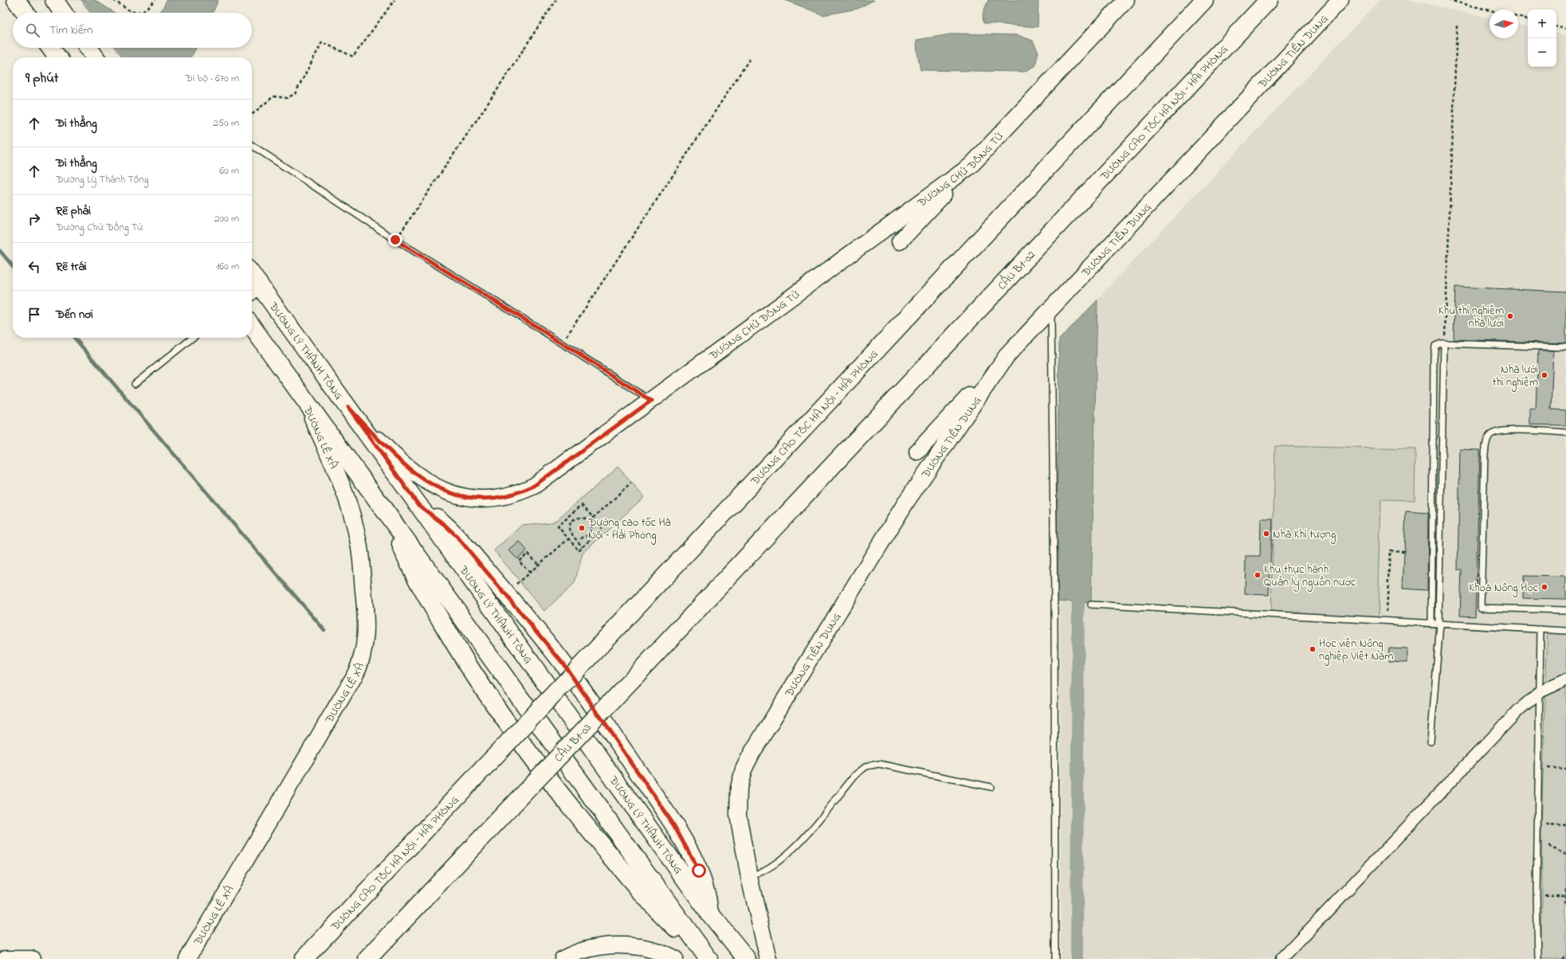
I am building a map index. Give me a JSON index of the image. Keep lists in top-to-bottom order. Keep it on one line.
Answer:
{"streets":{"main road":["ĐƯỜNG TIÊN DUNG","ĐƯỜNG CAO TỐC HÀ NỘI – HẢI PHÒNG","ĐƯỜNG CHỬ ĐỒNG TỬ","CẦU B1-02","ĐƯỜNG LÝ THÁNH TÔNG","ĐƯỜNG LÊ XÁ","CẦU B1-03"]},"crossings":[["ĐƯỜNG CAO TỐC HÀ NỘI – HẢI PHÒNG","CẦU B1-02"],["ĐƯỜNG CHỬ ĐỒNG TỬ","ĐƯỜNG LÝ THÁNH TÔNG"],["CẦU B1-02","CẦU B1-03"]],"places":["Khu thí nghiệm nhà lưới","Nhà lưới thí nghiệm","Đường cao tốc Hà Nội – Hải Phòng","Nhà Khí tượng","Khu thực hành Quản lý nguồn nước","Khoa Nông Học","Học viện Nông nghiệp Việt Nam"],"north":"right","page":{"map_buttons":["+","−"],"search":"Tìm kiếm","heading":["9 phút","Đi bộ · 670 m"],"list":[["Đi thẳng","250 m"],["Đi thẳng","Đường Lý Thánh Tông","60 m"],["Rẽ phải","Đường Chử Đồng Tử","200 m"],["Rẽ trái","160 m"],"Đến nơi"]}}
